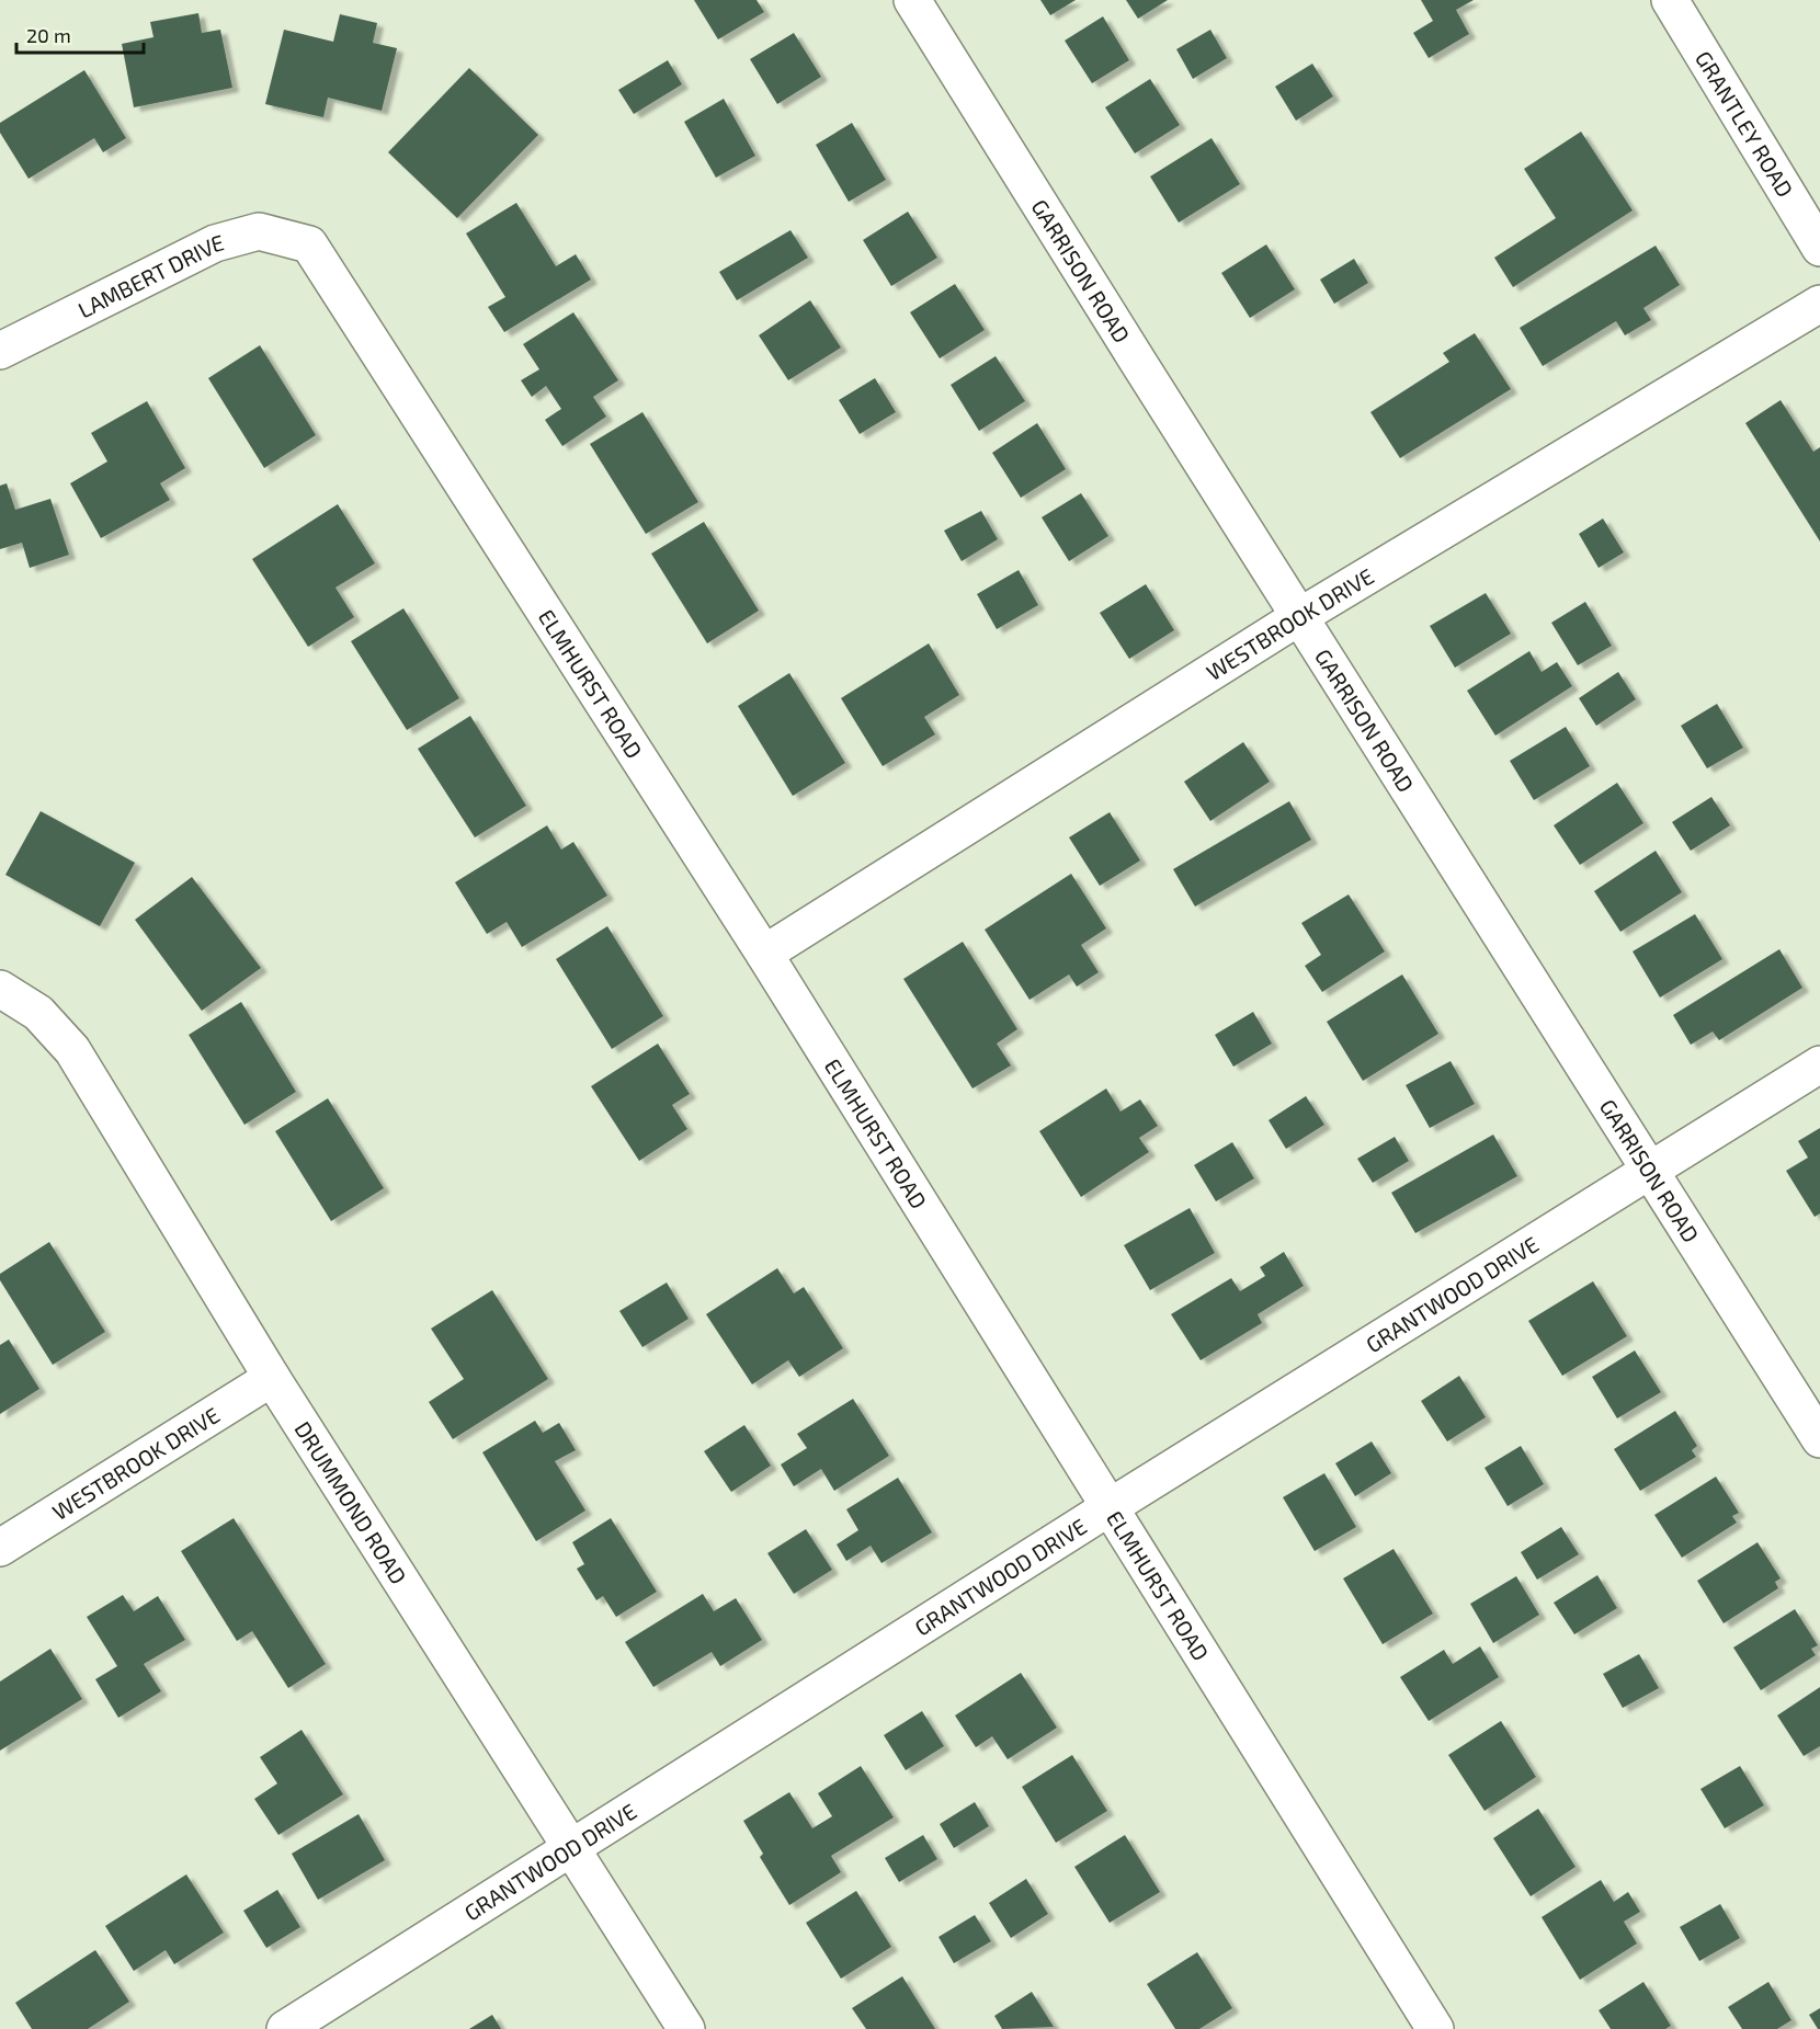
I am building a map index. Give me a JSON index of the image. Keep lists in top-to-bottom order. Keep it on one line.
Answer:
{"streets":{"street":["GRANTLEY ROAD","GARRISON ROAD","LAMBERT DRIVE","WESTBROOK DRIVE","ELMHURST ROAD","GRANTWOOD DRIVE","DRUMMOND ROAD"]},"crossings":[["GARRISON ROAD","WESTBROOK DRIVE"],["GARRISON ROAD","GRANTWOOD DRIVE"],["LAMBERT DRIVE","ELMHURST ROAD"],["WESTBROOK DRIVE","ELMHURST ROAD"],["WESTBROOK DRIVE","DRUMMOND ROAD"],["ELMHURST ROAD","GRANTWOOD DRIVE"],["GRANTWOOD DRIVE","DRUMMOND ROAD"]],"scale_bar":"20 m"}
